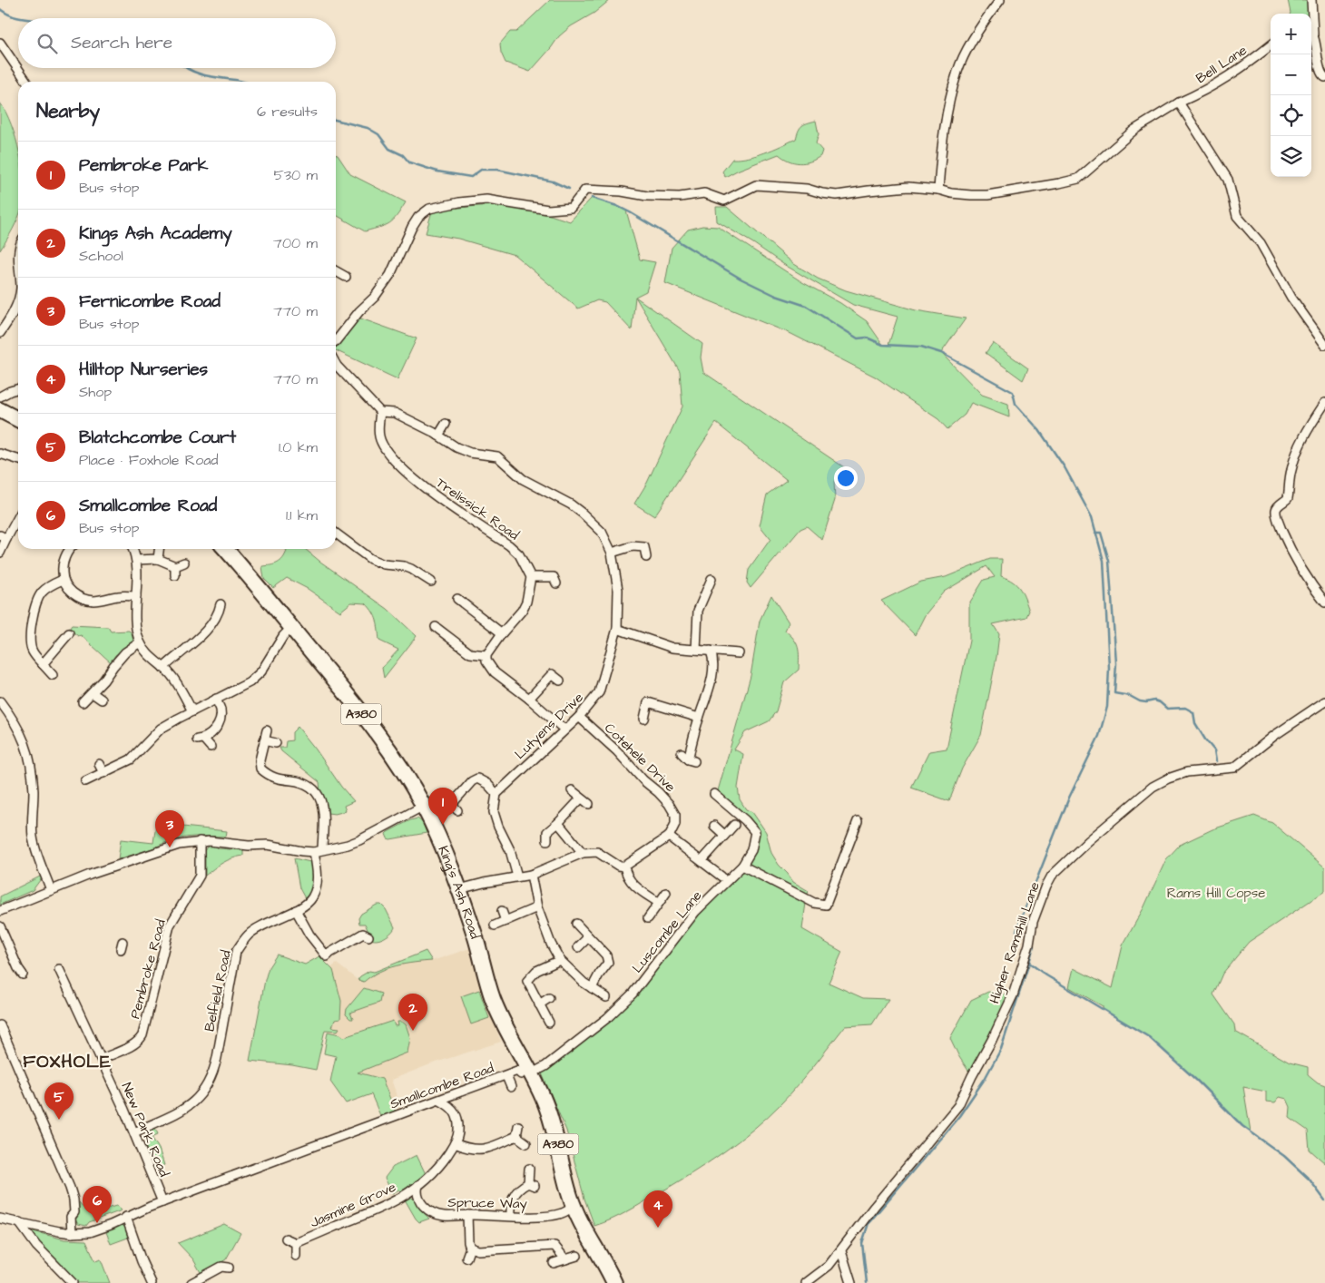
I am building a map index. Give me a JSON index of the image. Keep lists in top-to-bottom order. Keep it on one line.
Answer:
{"streets":{"highway":["A380","King's Ash Road"],"street":["Bell Lane","Trelissick Road","Lutyens Drive","Cotehele Drive","Luscombe Lane","Higher Ramshill Lane","Pembroke Road","Belfield Road","Smallcombe Road","New Park Road","Spruce Way","Jasmine Grove"]},"crossings":[["Trelissick Road","Lutyens Drive"],["Lutyens Drive","Cotehele Drive"],["King's Ash Road","Luscombe Lane"],["King's Ash Road","Smallcombe Road"],["King's Ash Road","Spruce Way"],["Luscombe Lane","Smallcombe Road"],["Pembroke Road","New Park Road"],["Belfield Road","New Park Road"],["Smallcombe Road","New Park Road"],["Smallcombe Road","Jasmine Grove"],["Spruce Way","Jasmine Grove"]],"districts":["FOXHOLE"],"parks":["Rams Hill Copse"],"page":{"map_buttons":["+","−"],"search":"Search here","heading":["Nearby","6 results"],"list":[{"mark":"1","name":"Pembroke Park","note":"Bus stop","value":"530 m"},{"mark":"2","name":"Kings Ash Academy","note":"School","value":"700 m"},{"mark":"3","name":"Fernicombe Road","note":"Bus stop","value":"770 m"},{"mark":"4","name":"Hilltop Nurseries","note":"Shop","value":"770 m"},{"mark":"5","name":"Blatchcombe Court","note":"Place · Foxhole Road","value":"1.0 km"},{"mark":"6","name":"Smallcombe Road","note":"Bus stop","value":"1.1 km"}],"pins":["1","3","2","5","6","4"]}}
